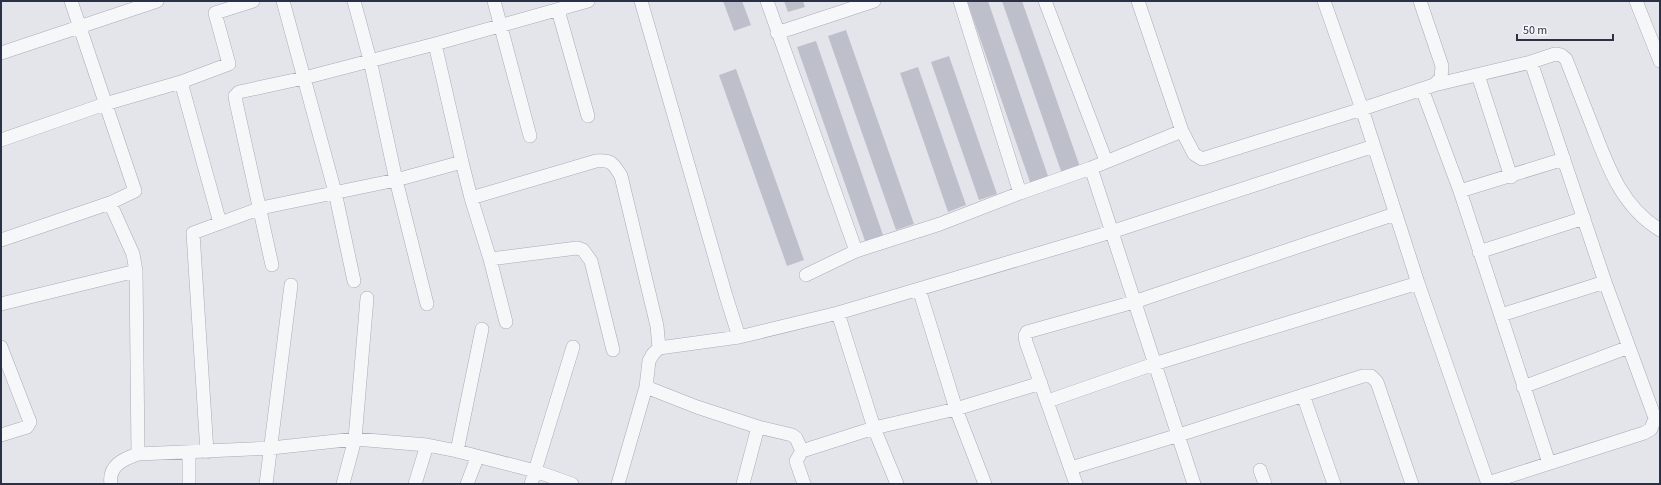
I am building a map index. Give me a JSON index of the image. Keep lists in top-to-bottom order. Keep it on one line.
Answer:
{"scale_bar":"50 m"}
